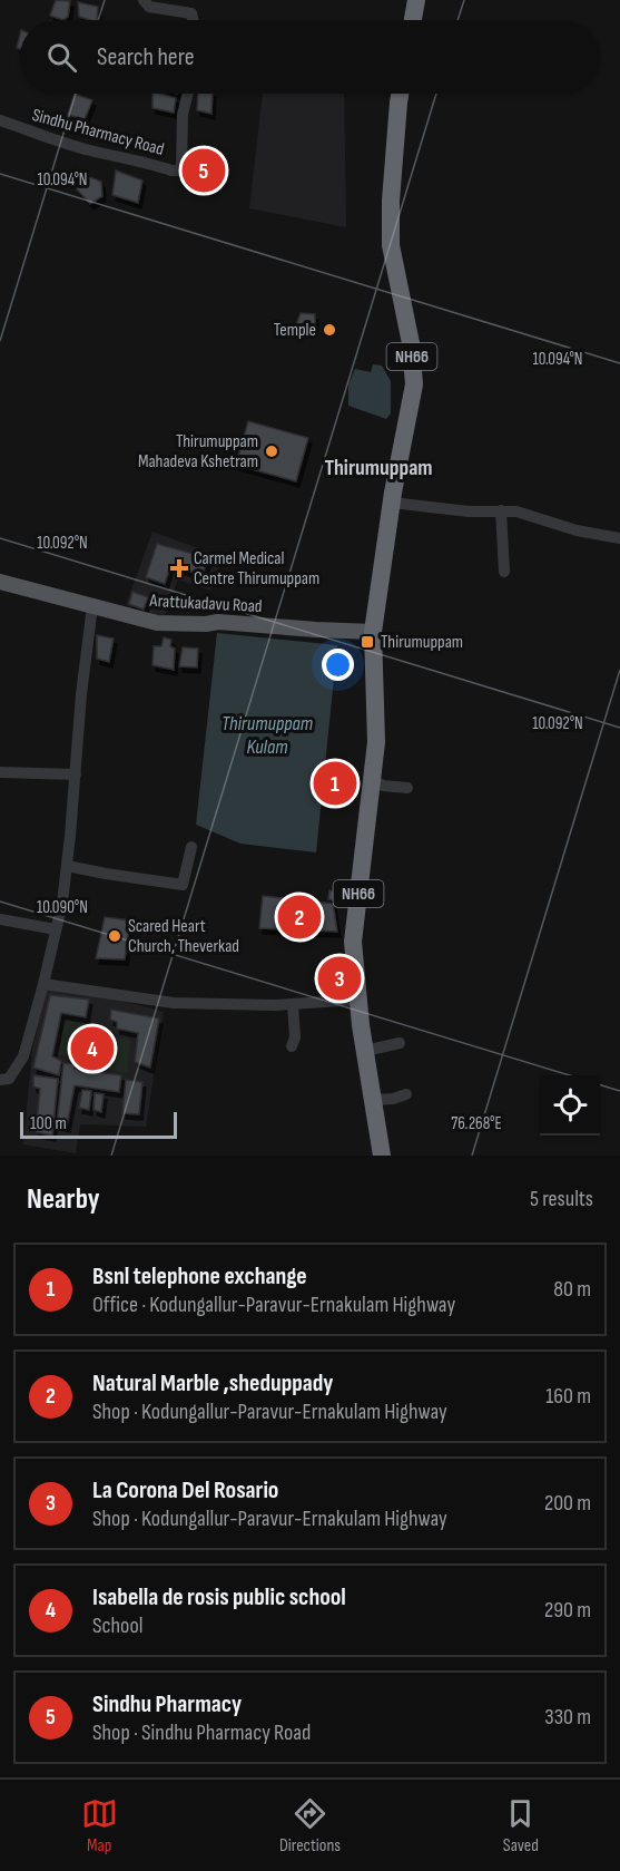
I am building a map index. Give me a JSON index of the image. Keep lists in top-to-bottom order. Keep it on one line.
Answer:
{"streets":{"highway":["NH66"],"main road":["Arattukadavu Road"],"street":["Sindhu Pharmacy Road"]},"crossings":[["NH66","Arattukadavu Road"]],"districts":["Thirumuppam"],"water":["Thirumuppam Kulam"],"places":{"other":["Temple","Thirumuppam Mahadeva Kshetram","Scared Heart Church, Theverkad"],"health":["Carmel Medical Centre Thirumuppam"],"transit":["Thirumuppam"]},"scale_bar":"100 m","page":{"search":"Search here","pins":["5","1","2","3","4"],"scale":"100 m","heading":["Nearby","5 results"],"list":[{"mark":"1","name":"Bsnl telephone exchange","note":"Office · Kodungallur-Paravur-Ernakulam Highway","value":"80 m"},{"mark":"2","name":"Natural Marble ,sheduppady","note":"Shop · Kodungallur-Paravur-Ernakulam Highway","value":"160 m"},{"mark":"3","name":"La Corona Del Rosario","note":"Shop · Kodungallur-Paravur-Ernakulam Highway","value":"200 m"},{"mark":"4","name":"Isabella de rosis public school","note":"School","value":"290 m"},{"mark":"5","name":"Sindhu Pharmacy","note":"Shop · Sindhu Pharmacy Road","value":"330 m"}],"nav":["Map","Directions","Saved"]},"coordinates":["10.094°N","10.092°N","10.090°N","76.268°E"]}
